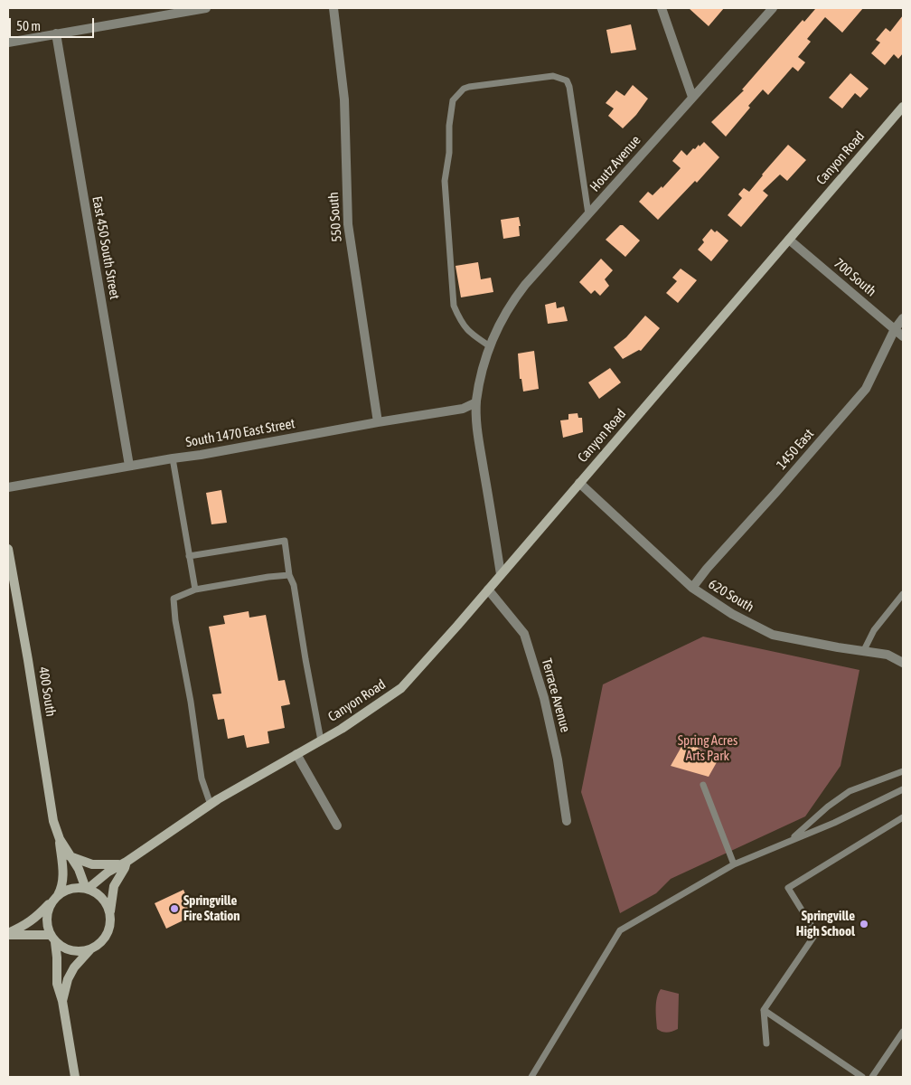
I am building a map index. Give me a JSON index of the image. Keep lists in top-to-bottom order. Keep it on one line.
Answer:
{"streets":{"main road":["Canyon Road","400 South"],"street":["Houtz Avenue","550 South","East 450 South Street","700 South","South 1470 East Street","1450 East","620 South","Terrace Avenue"]},"crossings":[["Canyon Road","700 South"],["Canyon Road","620 South"],["Canyon Road","400 South"],["Canyon Road","Terrace Avenue"],["550 South","South 1470 East Street"],["East 450 South Street","South 1470 East Street"],["700 South","1450 East"],["1450 East","620 South"]],"parks":["Spring Acres Arts Park"],"places":["Springville Fire Station","Springville High School"],"scale_bar":"50 m"}
